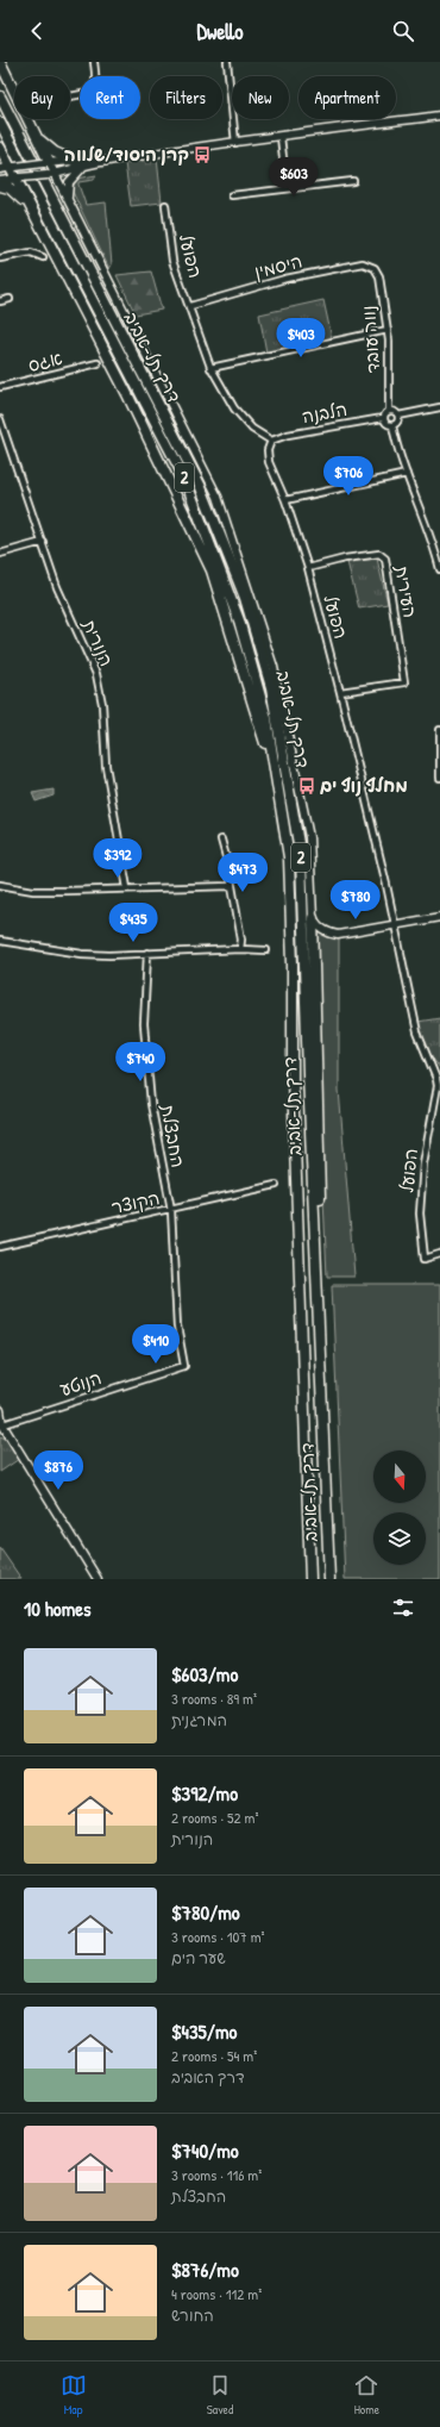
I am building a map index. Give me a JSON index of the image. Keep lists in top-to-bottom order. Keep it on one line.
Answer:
{"streets":{"highway":["דרך תל-אביב","2"],"street":["הפועל","היסמין","נווה עובד","אגס","הלבנה","העירית","הנורית","החבצלת","הקוצר","הנוטע"]},"crossings":[["הפועל","היסמין"],["הפועל","הלבנה"],["הפועל","העירית"],["היסמין","נווה עובד"],["נווה עובד","הלבנה"],["החבצלת","הקוצר"],["החבצלת","הנוטע"],["הקוצר","הנוטע"]],"places":{"bus stop":["קרן היסוד/שלווה","מחלף נוף ים"]},"north":"bottom","page":{"header":"Dwello","chip":["Buy","Rent","Filters","New","Apartment"],"price":["$603","$403","$706","$392","$473","$780","$435","$740","$410","$876"],"heading":"10 homes","list":[{"name":"$603/mo","note":"3 rooms · 89 m² · המרגנית"},{"name":"$392/mo","note":"2 rooms · 52 m² · הנורית"},{"name":"$780/mo","note":"3 rooms · 107 m² · שער הים"},{"name":"$435/mo","note":"2 rooms · 54 m² · דרך האביב"},{"name":"$740/mo","note":"3 rooms · 116 m² · החבצלת"},{"name":"$876/mo","note":"4 rooms · 112 m² · החורש"}],"tabs":["Map","Saved","Home"]}}
